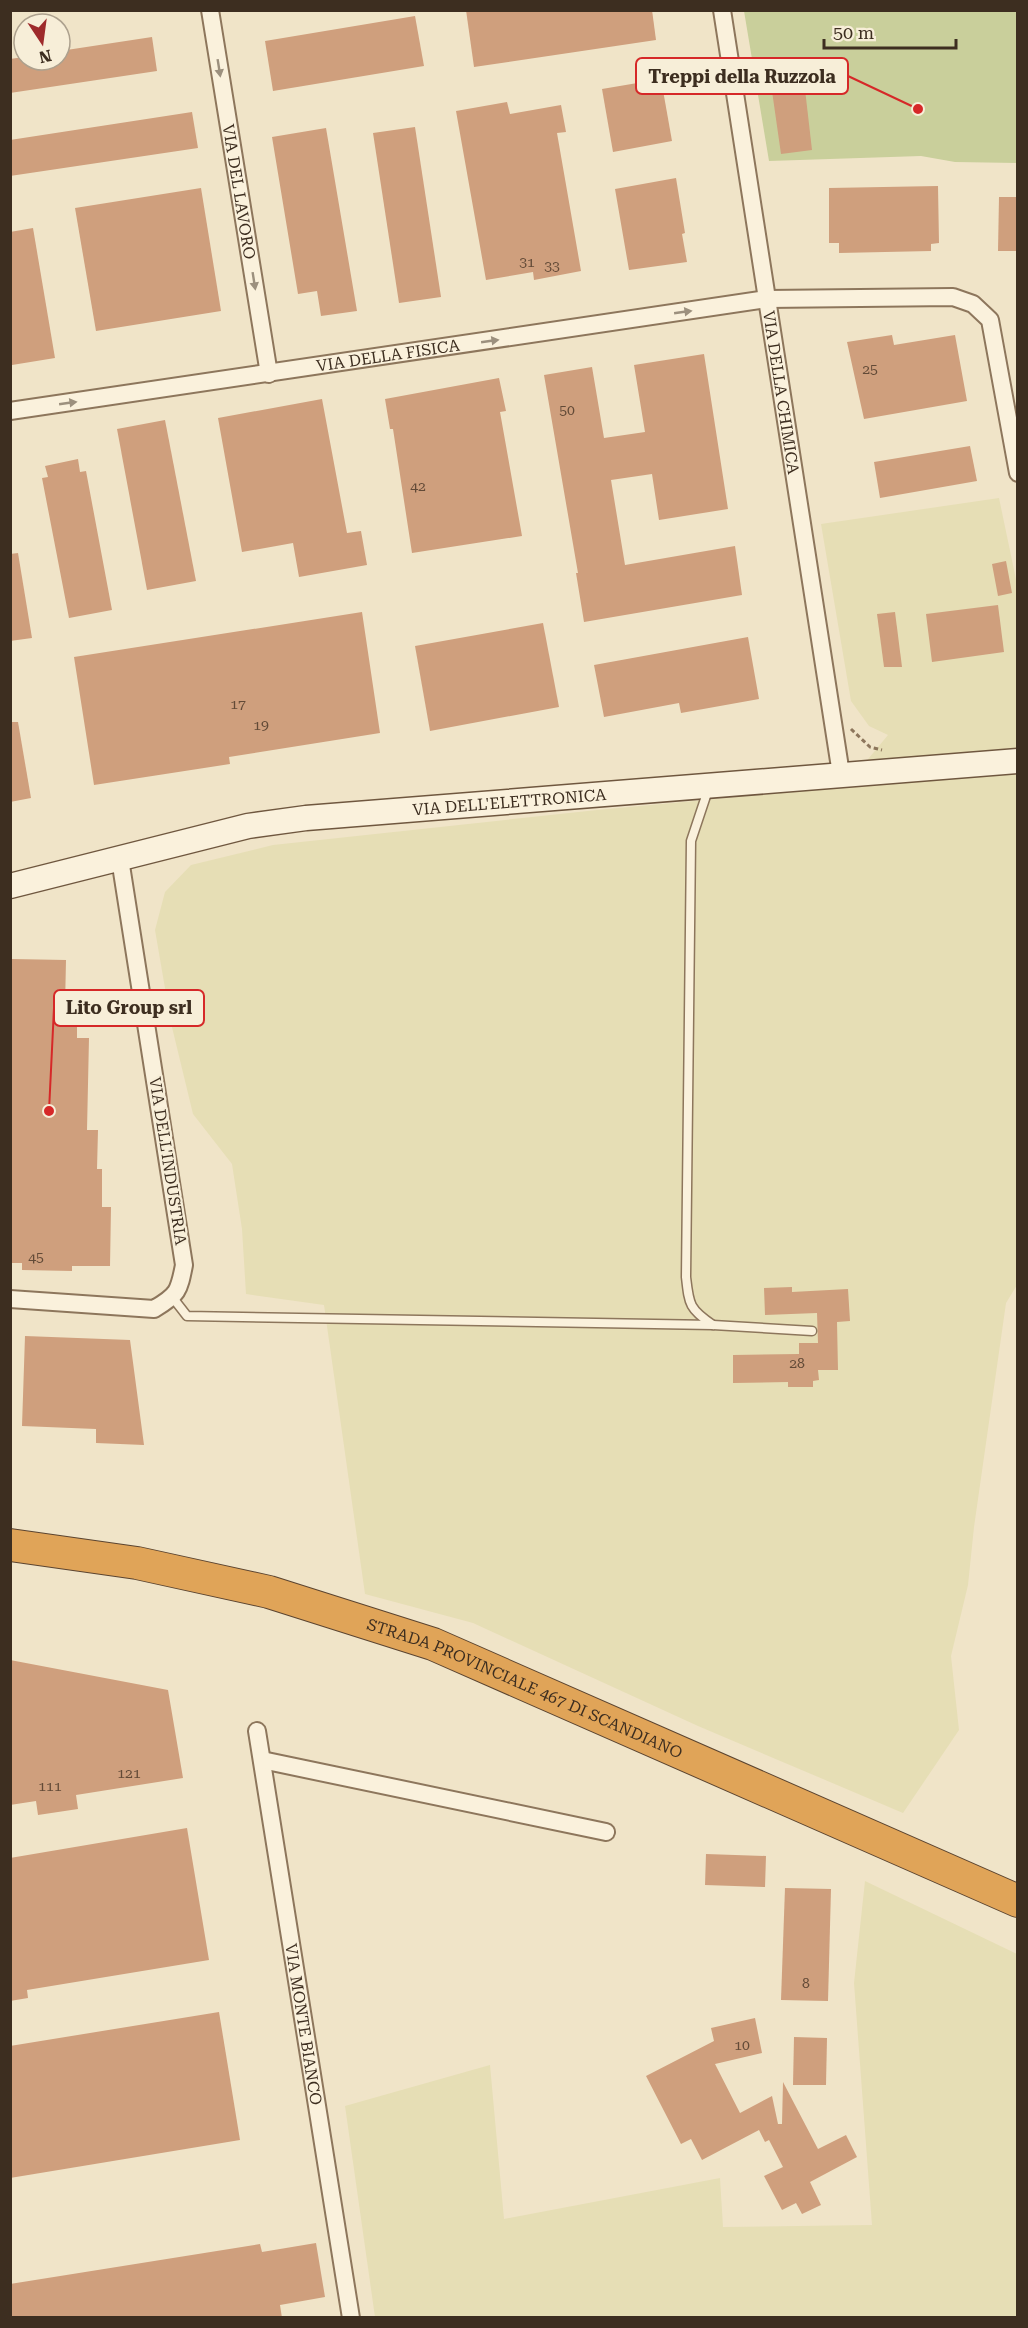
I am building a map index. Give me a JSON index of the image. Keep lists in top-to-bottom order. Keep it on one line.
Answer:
{"streets":{"highway":["STRADA PROVINCIALE 467 DI SCANDIANO"],"street":["VIA DEL LAVORO","VIA DELLA FISICA","VIA DELLA CHIMICA","VIA DELL'ELETTRONICA","VIA DELL'INDUSTRIA","VIA MONTE BIANCO"]},"crossings":[["VIA DEL LAVORO","VIA DELLA FISICA"],["VIA DELLA FISICA","VIA DELLA CHIMICA"],["VIA DELLA CHIMICA","VIA DELL'ELETTRONICA"],["VIA DELL'ELETTRONICA","VIA DELL'INDUSTRIA"]],"one_way":["VIA DEL LAVORO","VIA DELLA FISICA"],"places":["Treppi della Ruzzola","Lito Group srl"],"house_numbers":["31","33","25","50","42","17","19","45","28","121","111","8","10"],"scale_bar":"50 m","north":"bottom"}
